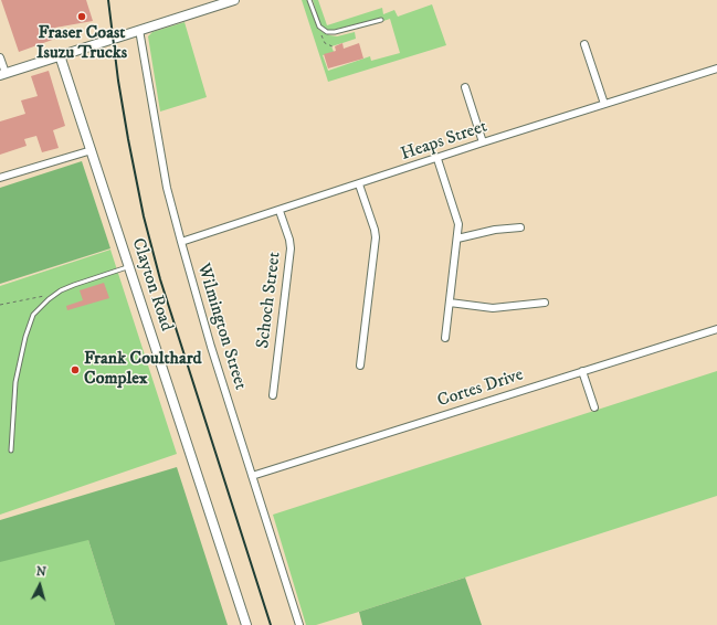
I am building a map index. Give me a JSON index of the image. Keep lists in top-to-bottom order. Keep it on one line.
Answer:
{"streets":{"street":["Heaps Street","Clayton Road","Schoch Street","Wilmington Street","Cortes Drive"]},"crossings":[["Heaps Street","Schoch Street"],["Heaps Street","Wilmington Street"],["Wilmington Street","Cortes Drive"]],"places":["Fraser Coast Isuzu Trucks","Frank Coulthard Complex"],"north":"top"}
